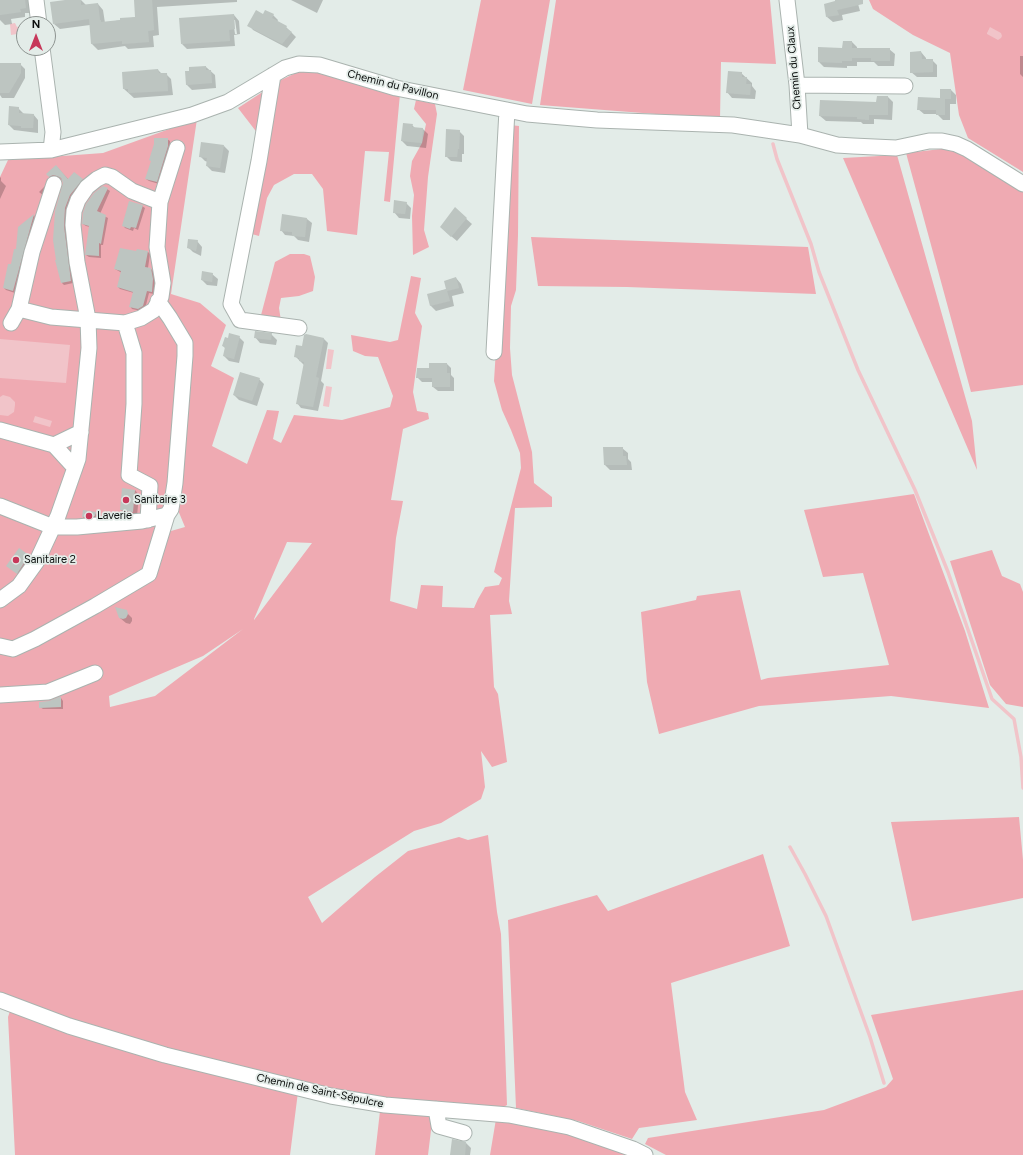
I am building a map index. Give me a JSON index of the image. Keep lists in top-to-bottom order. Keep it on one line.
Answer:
{"streets":{"street":["Chemin du Claux","Chemin du Pavillon","Chemin de Saint-Sépulcre"]},"crossings":[["Chemin du Claux","Chemin du Pavillon"]],"places":["Sanitaire 3","Laverie","Sanitaire 2"],"north":"top"}
